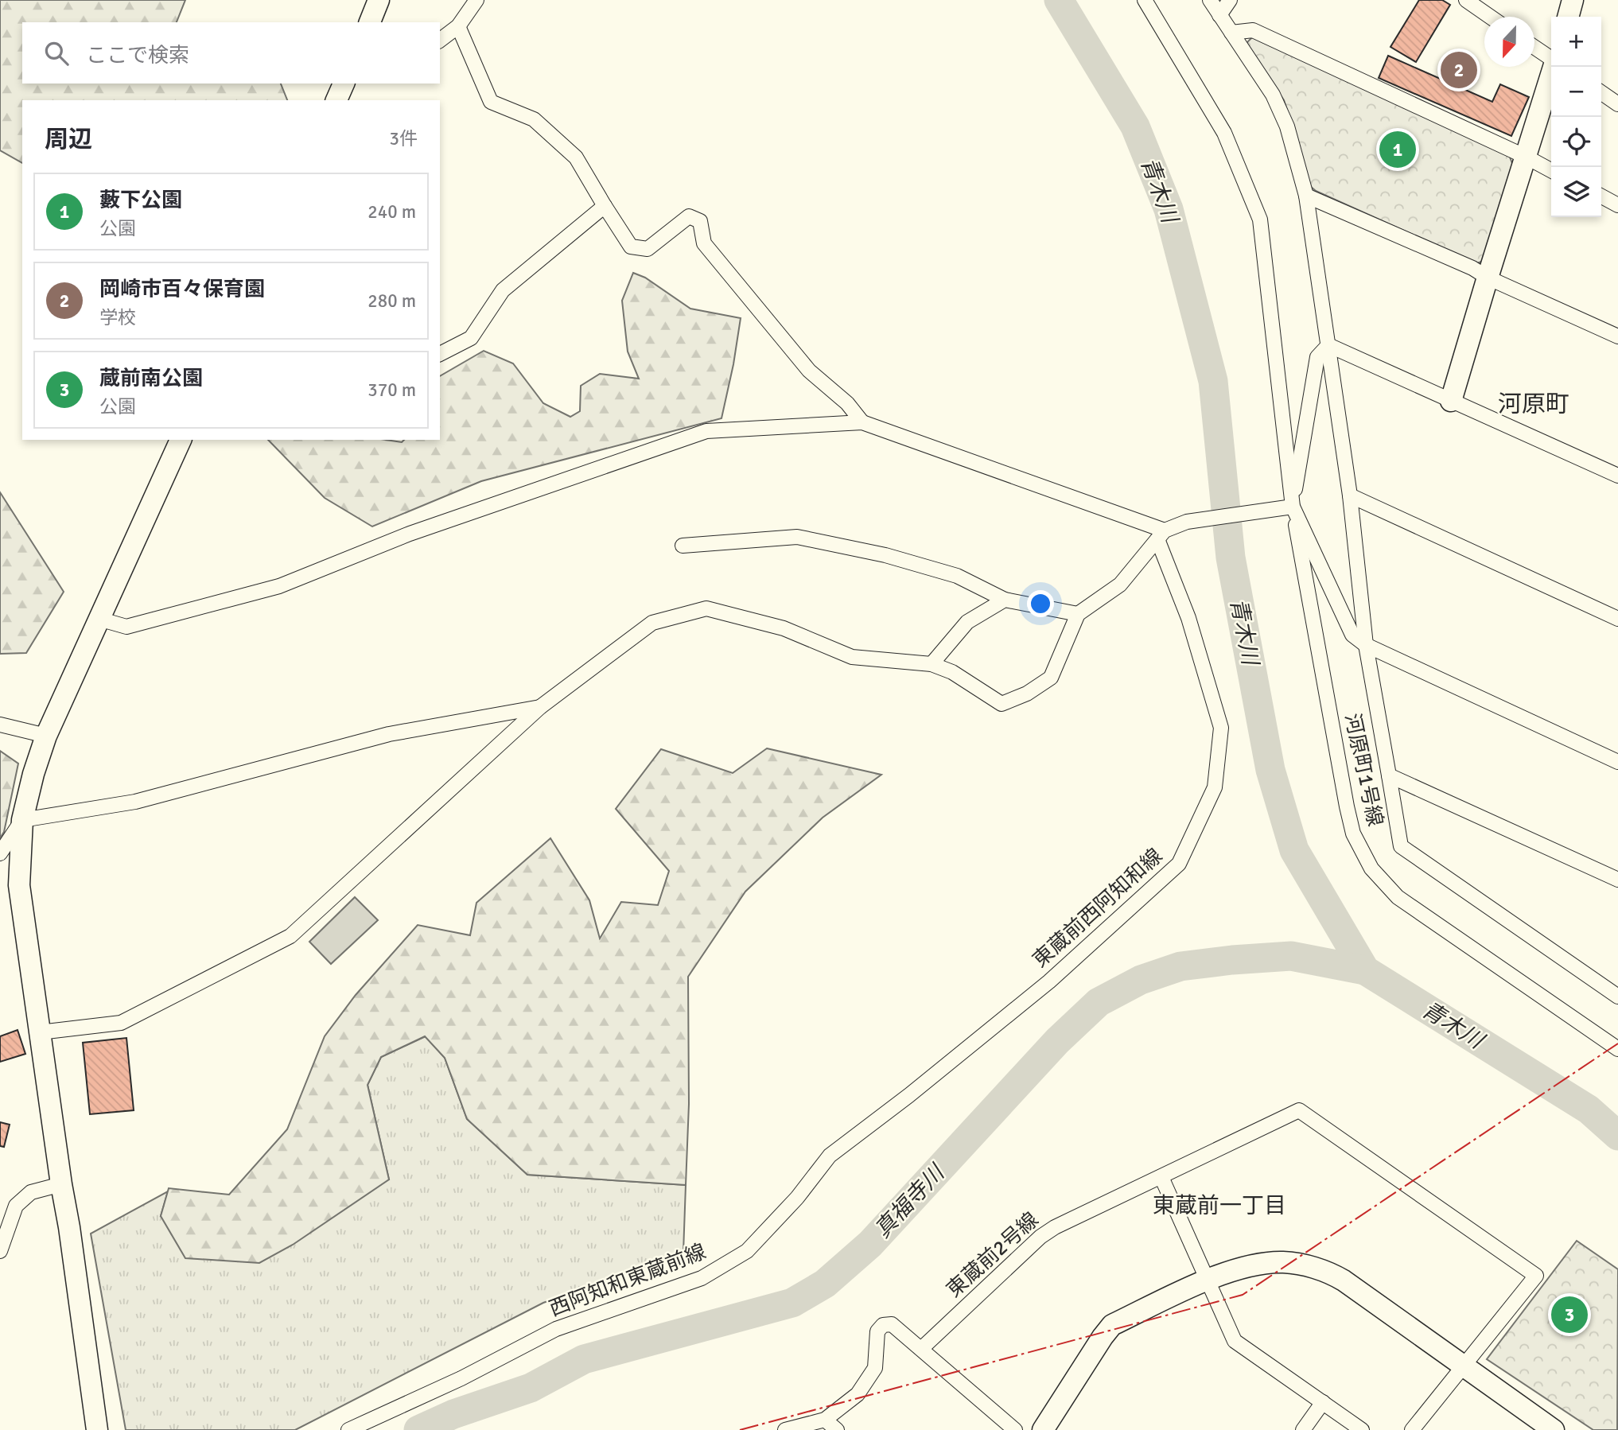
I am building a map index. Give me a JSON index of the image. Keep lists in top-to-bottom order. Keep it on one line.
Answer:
{"streets":{"street":["河原町1号線","東蔵前西阿知和線","東蔵前2号線","西阿知和東蔵前線"]},"crossings":[["東蔵前西阿知和線","西阿知和東蔵前線"]],"districts":["河原町","東蔵前一丁目"],"water":["青木川","真福寺川"],"north":"bottom","page":{"map_buttons":["+","−"],"search":"ここで検索","pins":["2","1","3"],"heading":["周辺","3件"],"list":[{"mark":"1","name":"藪下公園","note":"公園","value":"240 m"},{"mark":"2","name":"岡崎市百々保育園","note":"学校","value":"280 m"},{"mark":"3","name":"蔵前南公園","note":"公園","value":"370 m"}]}}
